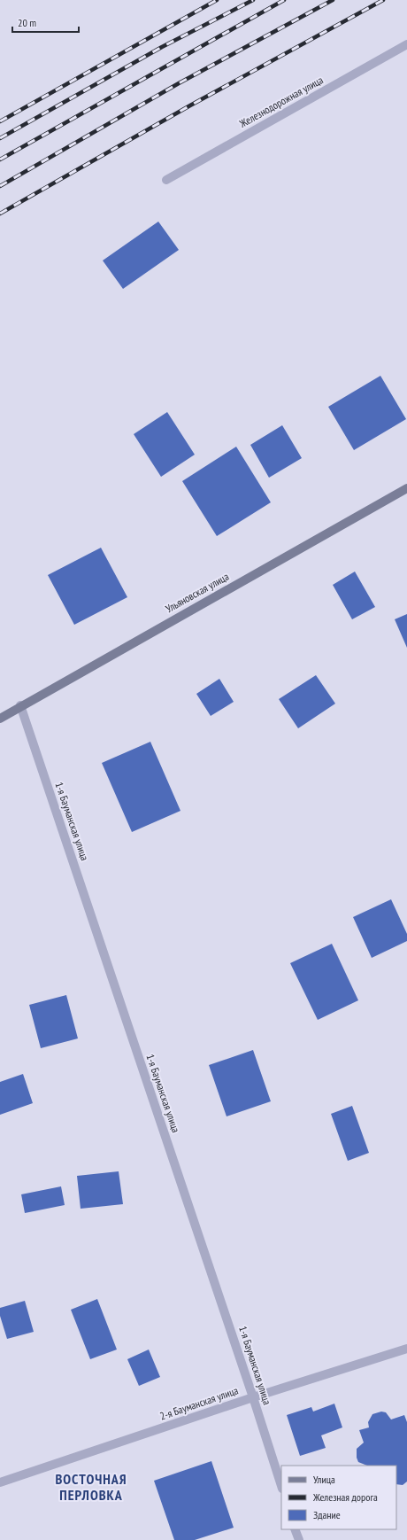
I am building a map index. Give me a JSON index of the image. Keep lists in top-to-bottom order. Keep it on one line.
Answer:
{"streets":{"street":["Железнодорожная улица","Ульяновская улица","1-я Бауманская улица","2-я Бауманская улица"]},"crossings":[["Ульяновская улица","1-я Бауманская улица"],["1-я Бауманская улица","2-я Бауманская улица"]],"districts":["ВОСТОЧНАЯ ПЕРЛОВКА"],"legend":["Улица","Железная дорога","Здание"],"scale_bar":"20 m"}
